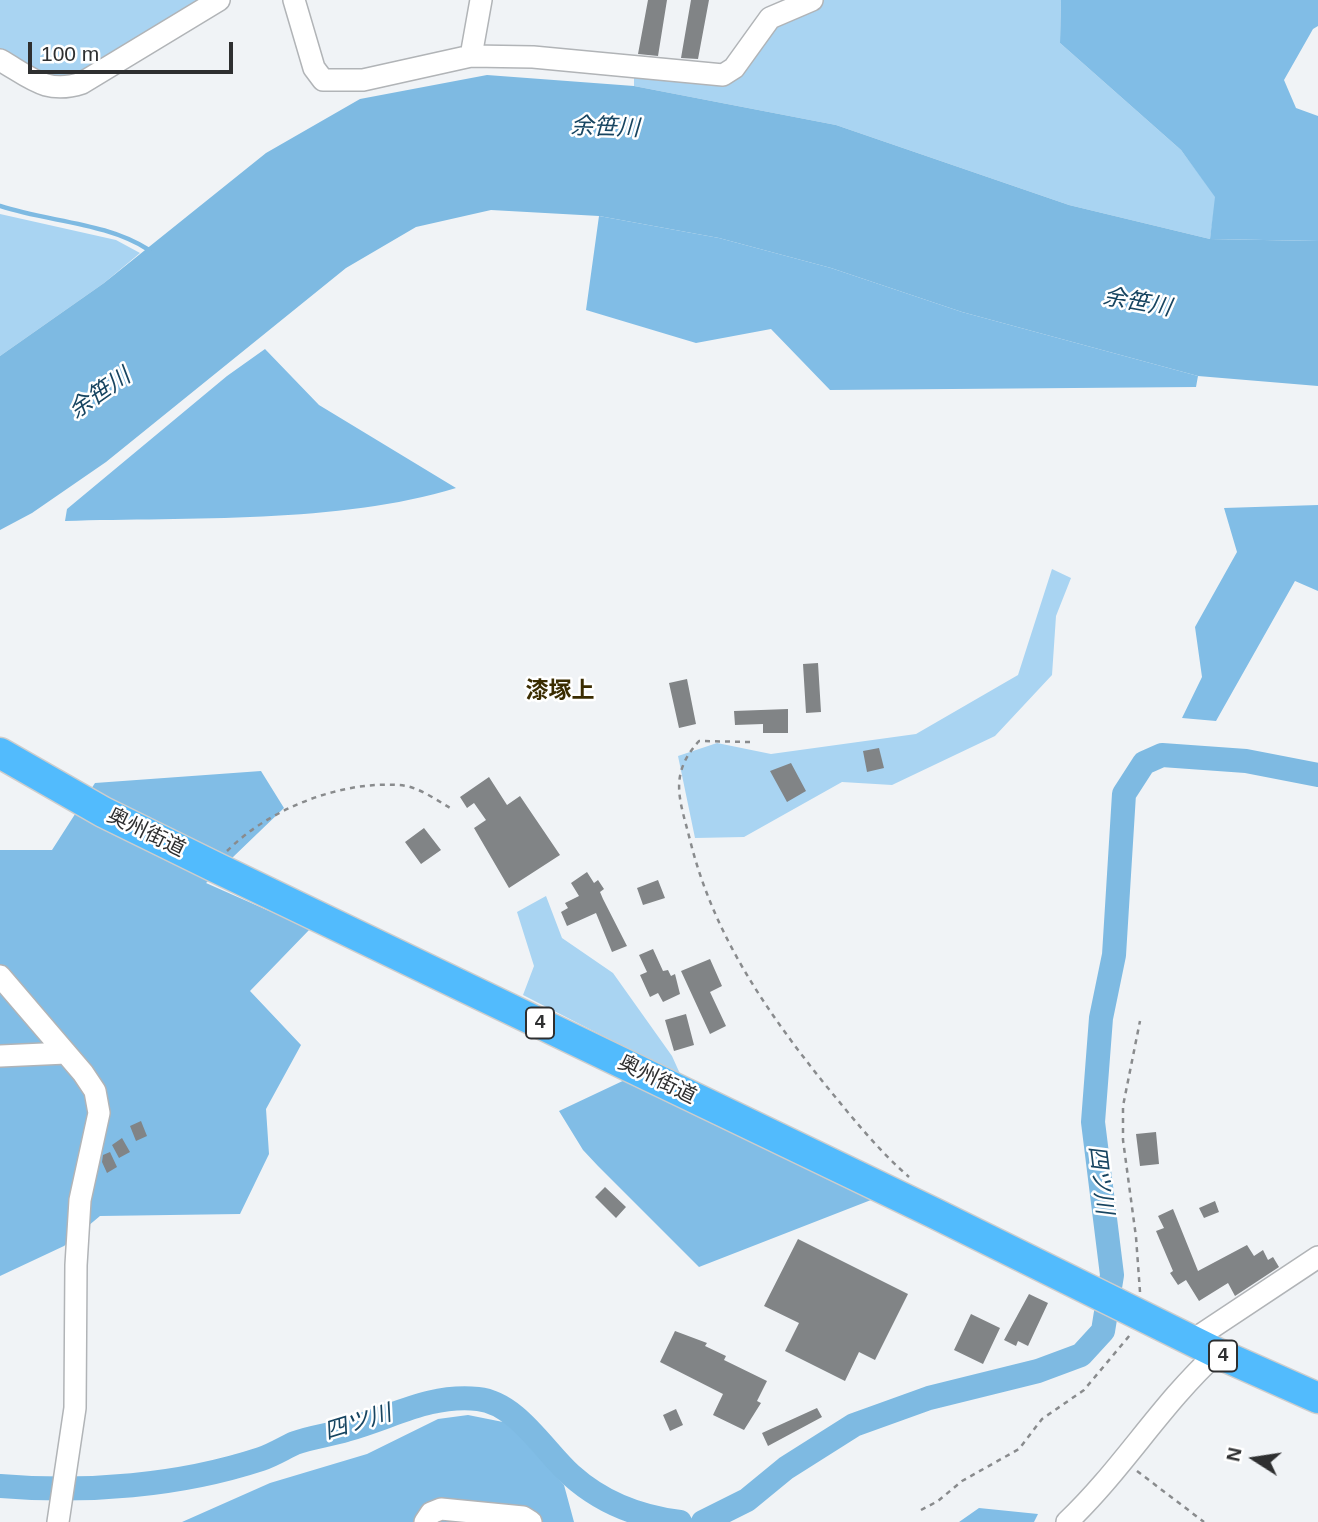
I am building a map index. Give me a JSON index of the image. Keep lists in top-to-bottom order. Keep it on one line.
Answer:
{"streets":{"highway":["奥州街道","4"]},"districts":["漆塚上"],"water":["余笹川","四ツ川"],"scale_bar":"100 m","north":"left"}
